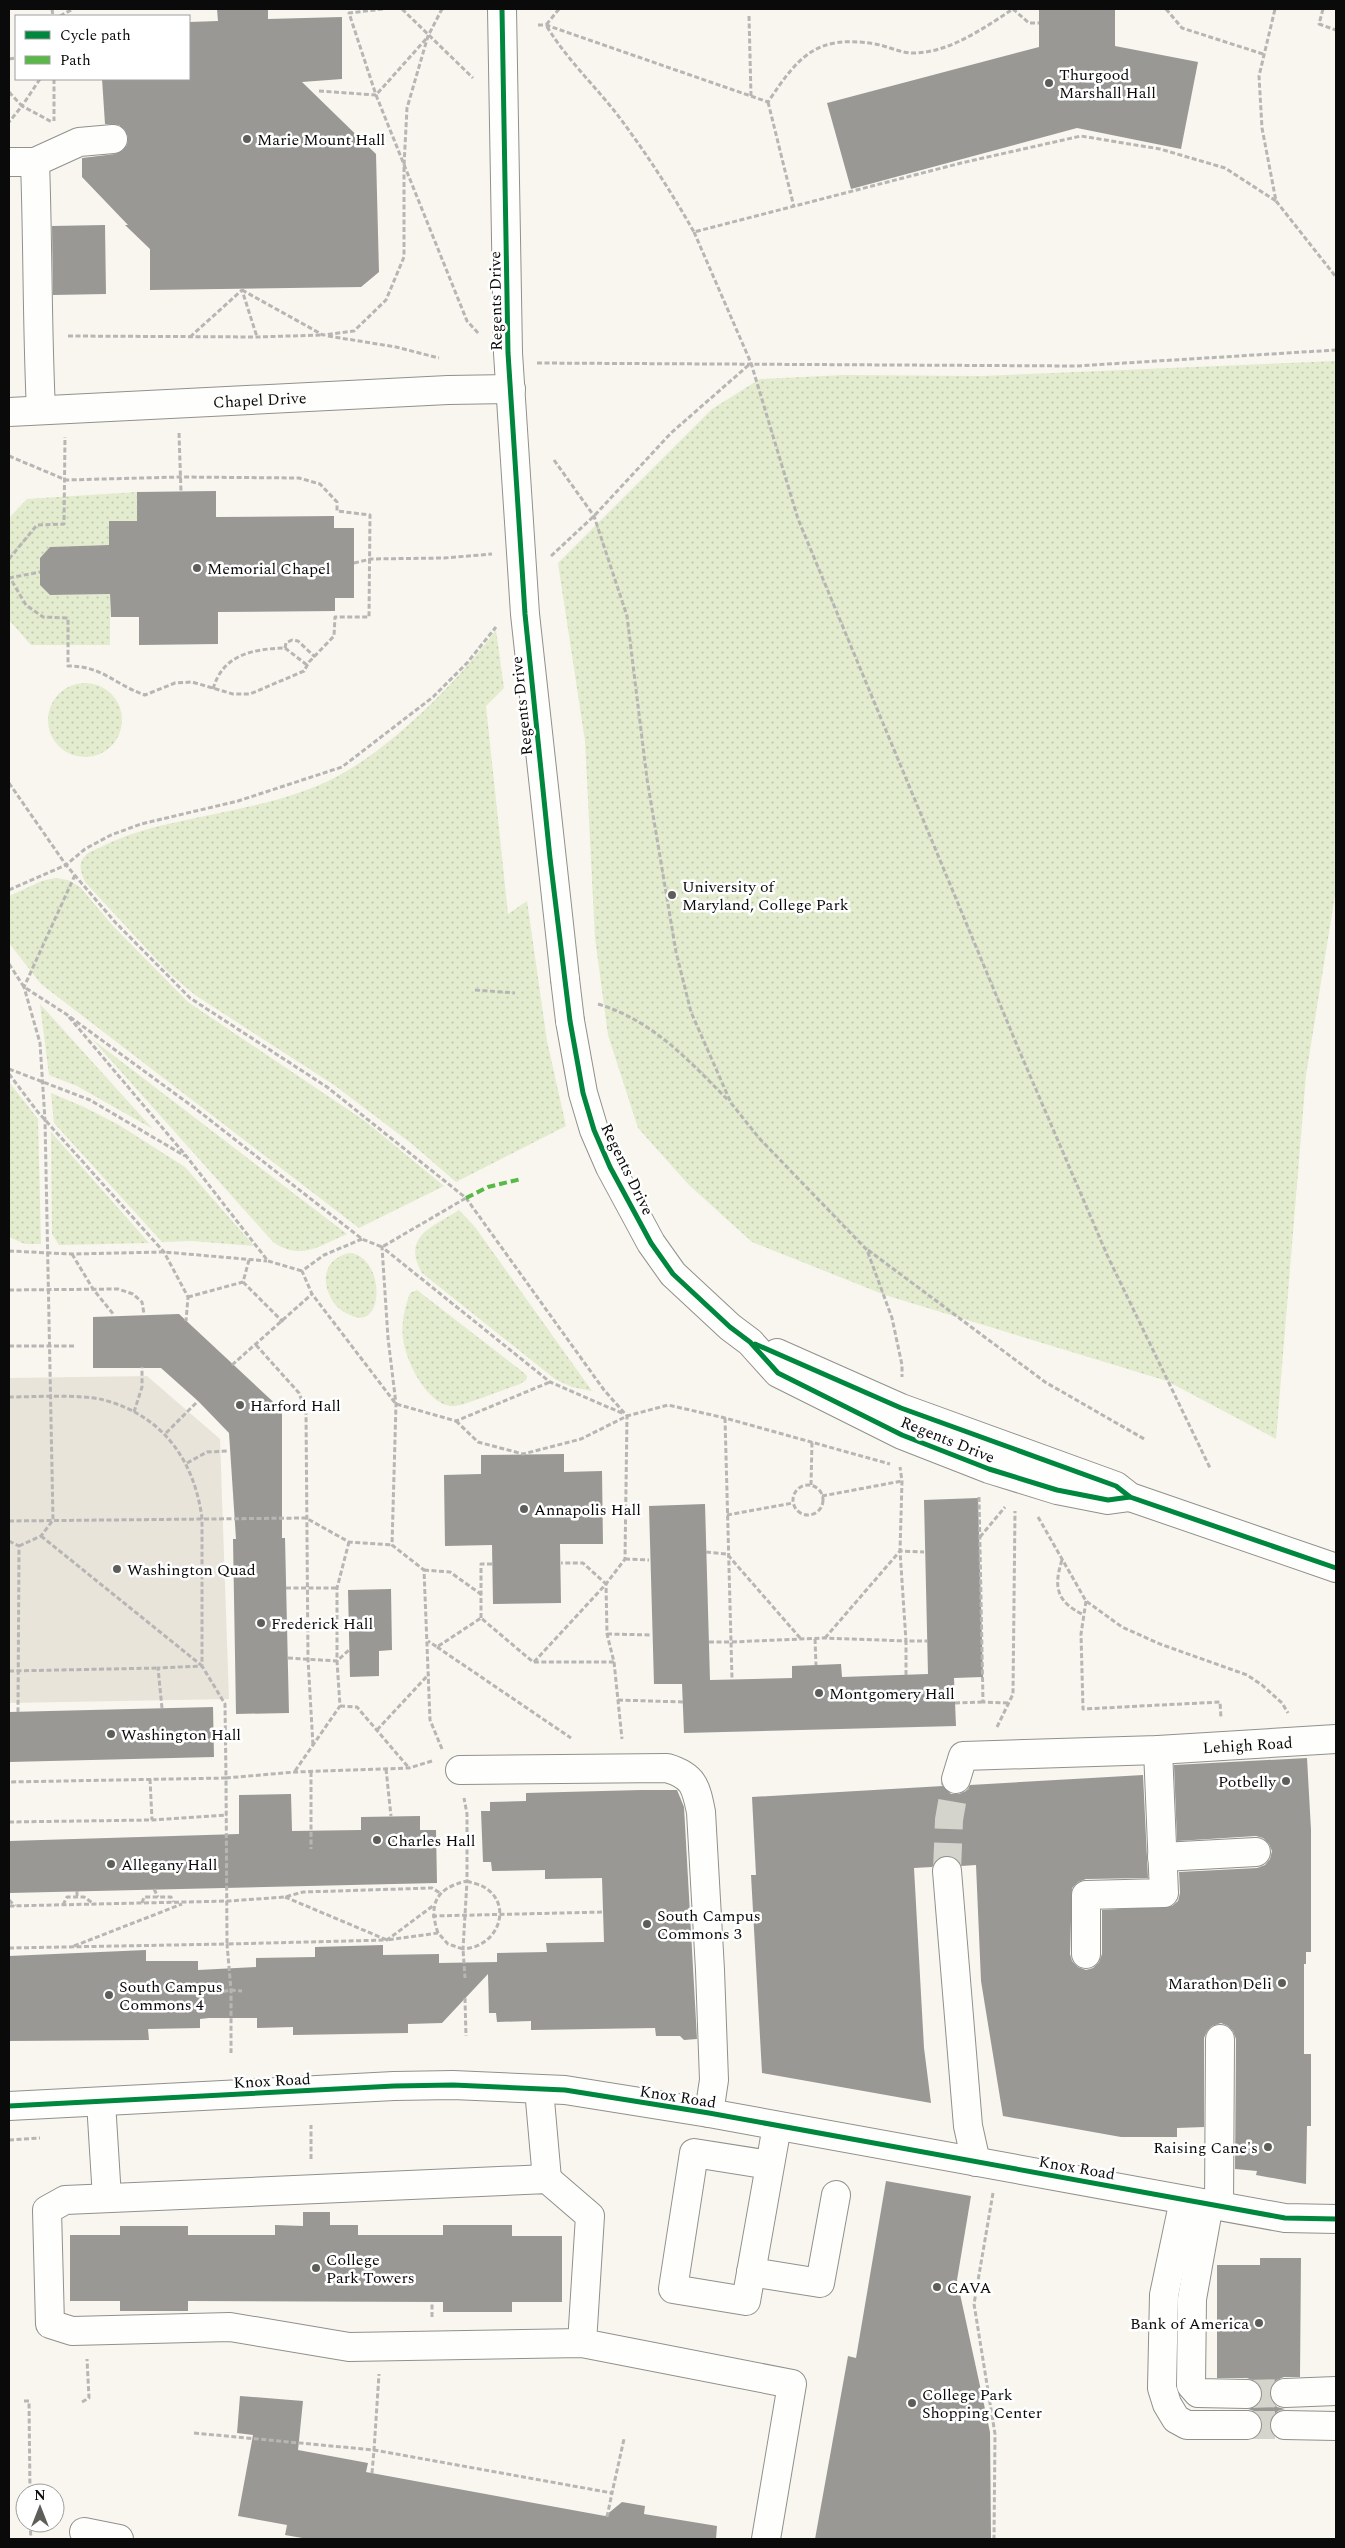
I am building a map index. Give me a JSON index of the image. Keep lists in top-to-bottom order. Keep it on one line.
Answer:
{"streets":{"street":["Regents Drive","Chapel Drive","Lehigh Road","Knox Road"]},"crossings":[["Regents Drive","Chapel Drive"]],"places":["Thurgood Marshall Hall","Marie Mount Hall","Memorial Chapel","University of Maryland, College Park","Harford Hall","Annapolis Hall","Washington Quad","Frederick Hall","Montgomery Hall","Washington Hall","Potbelly","Charles Hall","Allegany Hall","South Campus Commons 3","Marathon Deli","South Campus Commons 4","Raising Cane's","College Park Towers","CAVA","Bank of America","College Park Shopping Center"],"legend":["Cycle path","Path"],"north":"top"}
